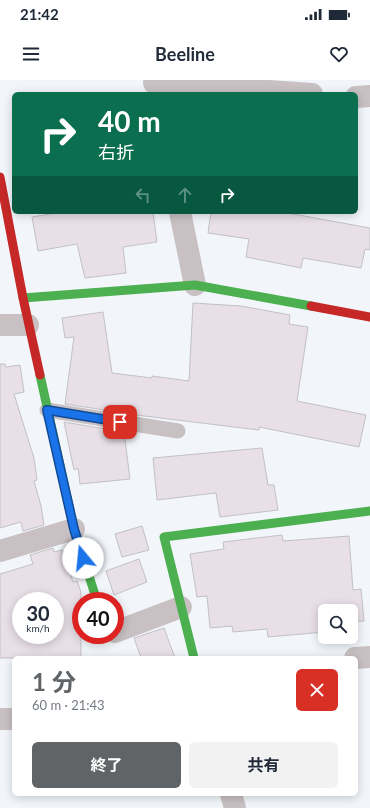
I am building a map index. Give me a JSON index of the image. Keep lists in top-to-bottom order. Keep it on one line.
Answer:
{"page":{"status":"21:42","header":"Beeline","turn":["40 m","右折"],"speed":"30 km/h","limit":"40","heading":["1 分","60 m · 21:43"],"buttons":["終了","共有"]}}
